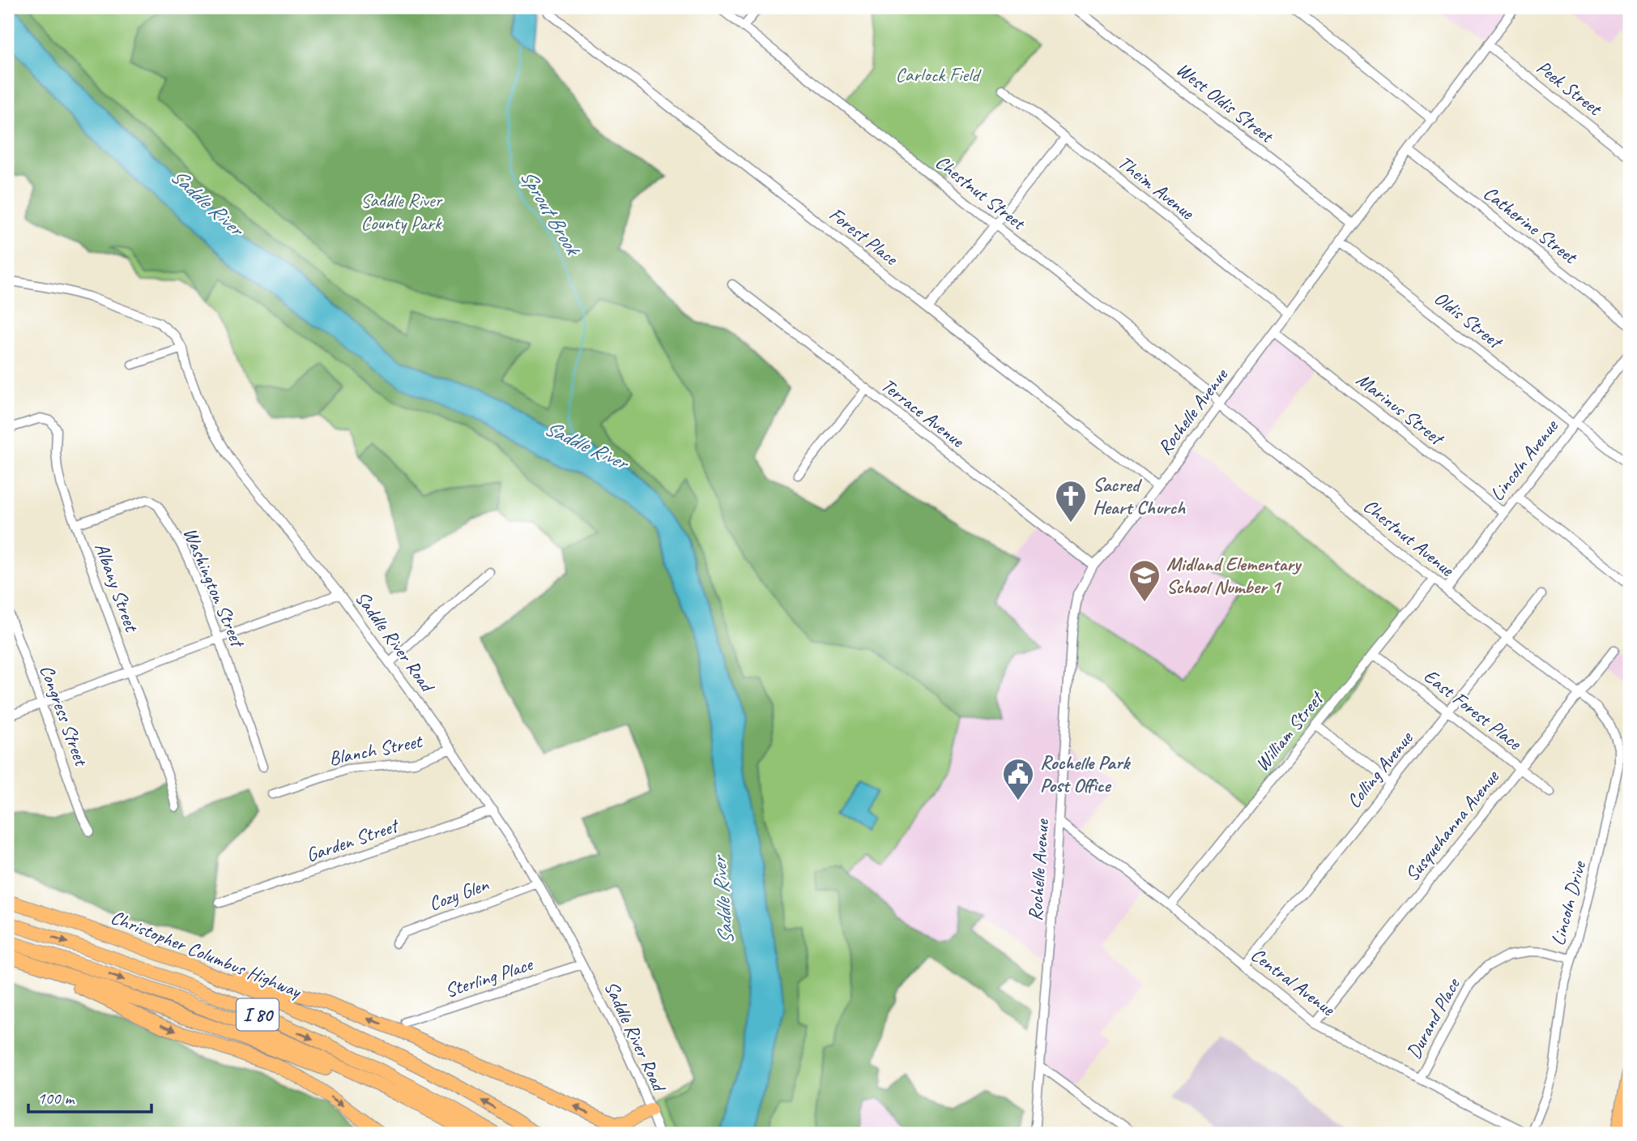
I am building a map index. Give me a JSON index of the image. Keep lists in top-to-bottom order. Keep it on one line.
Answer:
{"streets":{"highway":["Christopher Columbus Highway","I 80"],"street":["Peek Street","West Oldis Street","Theim Avenue","Chestnut Street","Catherine Street","Forest Place","Oldis Street","Marinus Street","Rochelle Avenue","Terrace Avenue","Lincoln Avenue","Chestnut Avenue","Albany Street","Washington Street","Saddle River Road","East Forest Place","Congress Street","William Street","Blanch Street","Colling Avenue","Susquehanna Avenue","Garden Street","Cozy Glen","Lincoln Drive","Sterling Place","Central Avenue","Durand Place"]},"crossings":[["Peek Street","Rochelle Avenue"],["West Oldis Street","Rochelle Avenue"],["Theim Avenue","Rochelle Avenue"],["Chestnut Street","Rochelle Avenue"],["Chestnut Street","Chestnut Avenue"],["Catherine Street","Rochelle Avenue"],["Forest Place","Rochelle Avenue"],["Oldis Street","Rochelle Avenue"],["Oldis Street","Lincoln Avenue"],["Marinus Street","Rochelle Avenue"],["Marinus Street","Lincoln Avenue"],["Rochelle Avenue","Terrace Avenue"],["Rochelle Avenue","Chestnut Avenue"],["Rochelle Avenue","Central Avenue"],["Lincoln Avenue","Chestnut Avenue"],["Chestnut Avenue","William Street"],["Chestnut Avenue","Colling Avenue"],["Chestnut Avenue","Susquehanna Avenue"],["Chestnut Avenue","Lincoln Drive"],["Albany Street","Washington Street"],["Saddle River Road","Blanch Street"],["Saddle River Road","Garden Street"],["Saddle River Road","Cozy Glen"],["Saddle River Road","Sterling Place"],["East Forest Place","William Street"],["East Forest Place","Colling Avenue"],["East Forest Place","Susquehanna Avenue"],["William Street","Central Avenue"],["Colling Avenue","Central Avenue"],["Susquehanna Avenue","Lincoln Drive"],["Susquehanna Avenue","Central Avenue"],["Lincoln Drive","Central Avenue"],["Lincoln Drive","Durand Place"],["Central Avenue","Durand Place"]],"water":["Saddle River","Sprout Brook"],"parks":["Carlock Field","Saddle River County Park"],"places":{"church":["Sacred Heart Church"],"school or university":["Midland Elementary School Number 1"],"public building":["Rochelle Park Post Office"]},"scale_bar":"100 m"}
